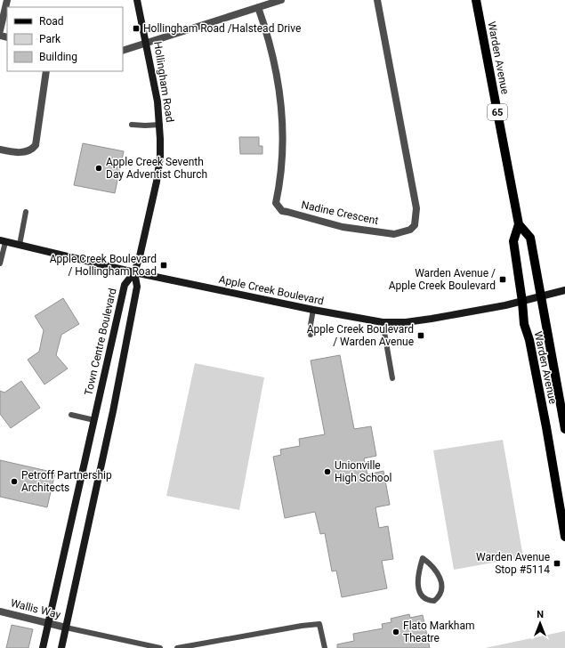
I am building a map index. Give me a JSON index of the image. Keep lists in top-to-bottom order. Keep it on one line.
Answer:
{"streets":{"main road":["Warden Avenue","Hollingham Road","65","Apple Creek Boulevard","Town Centre Boulevard"],"street":["Nadine Crescent","Wallis Way"]},"crossings":[["Warden Avenue","Apple Creek Boulevard"],["Hollingham Road","Apple Creek Boulevard"],["Hollingham Road","Town Centre Boulevard"],["Apple Creek Boulevard","Town Centre Boulevard"],["Town Centre Boulevard","Wallis Way"]],"places":{"transit":["Hollingham Road /Halstead Drive","Apple Creek Boulevard / Hollingham Road","Warden Avenue / Apple Creek Boulevard","Apple Creek Boulevard / Warden Avenue","Warden Avenue Stop #5114"],"other":["Apple Creek Seventh Day Adventist Church","Unionville High School","Petroff Partnership Architects","Flato Markham Theatre"]},"legend":["Road","Park","Building"],"north":"top"}
